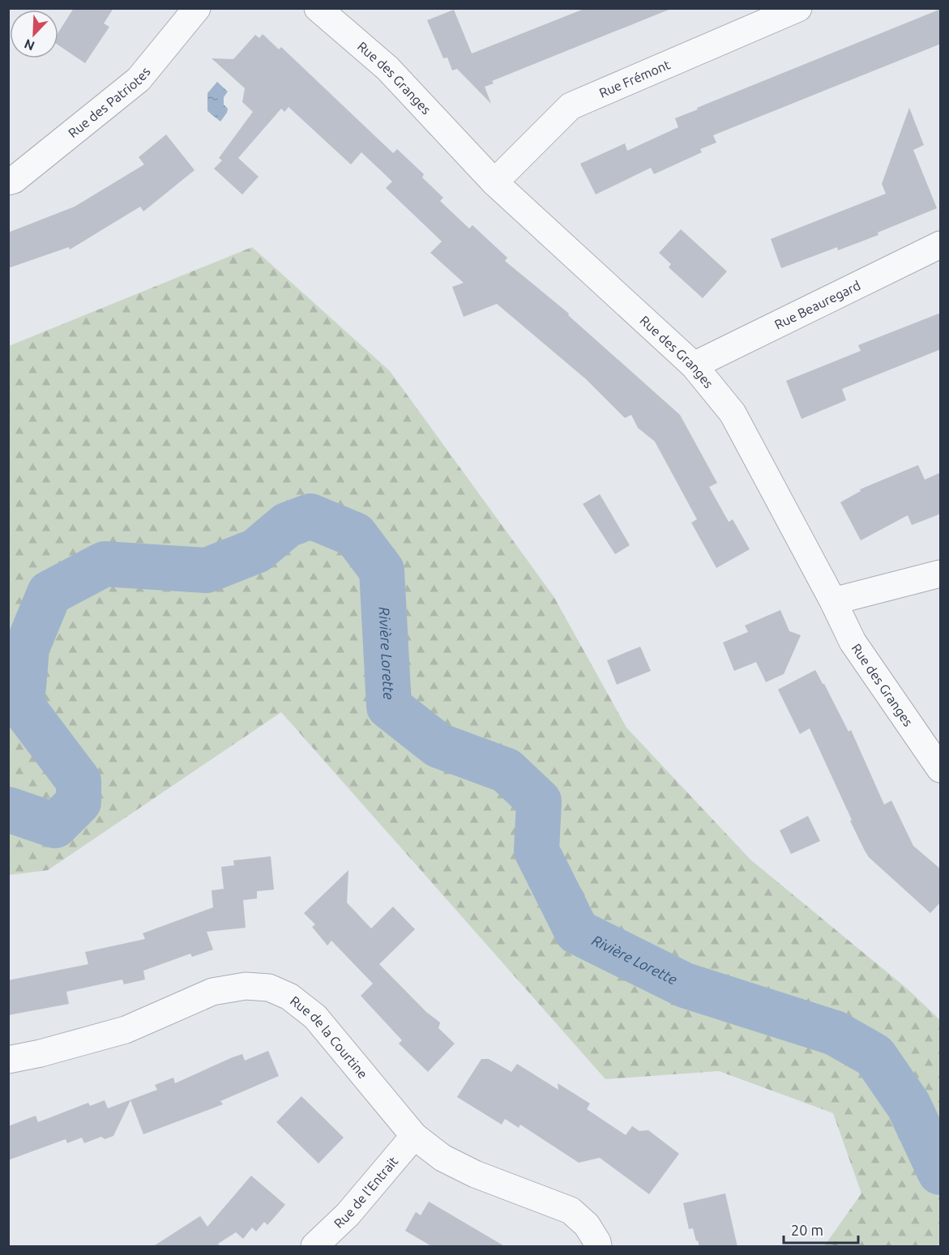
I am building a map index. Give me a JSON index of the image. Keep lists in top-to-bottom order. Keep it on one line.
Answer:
{"streets":{"street":["Rue des Granges","Rue Frémont","Rue des Patriotes","Rue Beauregard","Rue de la Courtine","Rue de l'Entrait"]},"crossings":[["Rue des Granges","Rue Frémont"],["Rue des Granges","Rue Beauregard"],["Rue de la Courtine","Rue de l'Entrait"]],"water":["Rivière Lorette"],"scale_bar":"20 m","north":"bottom left"}
